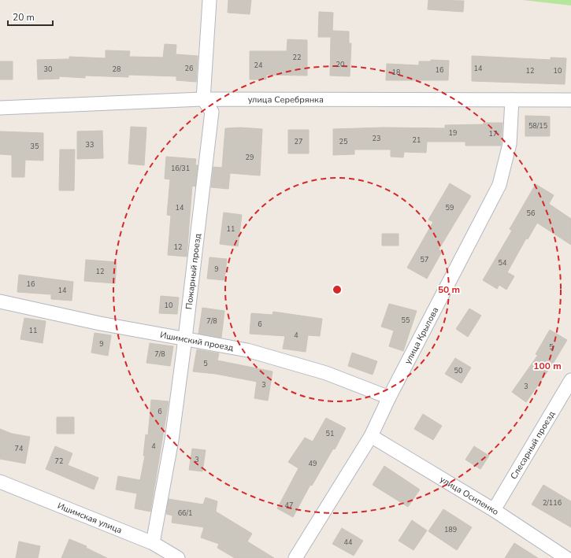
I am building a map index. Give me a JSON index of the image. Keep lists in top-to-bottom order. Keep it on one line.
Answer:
{"streets":{"street":["улица Серебрянка","Пожарный проезд","улица Крылова","Ишимский проезд","Слесарный проезд","улица Осипенко","Ишимская улица"]},"crossings":[["улица Серебрянка","Пожарный проезд"],["улица Серебрянка","улица Крылова"],["Пожарный проезд","Ишимский проезд"],["Пожарный проезд","Ишимская улица"],["улица Крылова","Ишимский проезд"],["улица Крылова","улица Осипенко"],["Слесарный проезд","улица Осипенко"]],"house_numbers":["22","20","24","26","14","30","28","16","12","10","18","58/15","19","17","23","21","27","25","33","35","29","16/31","14","59","56","11","12","57","54","9","12","16","14","10","55","7/8","6","11","4","9","5","7/8","5","50","3","3","6","51","4","74","3","72","49","2/116","47","66/1","189","44"],"scale_bar":"20 m","rings":["50 m","100 m"]}
